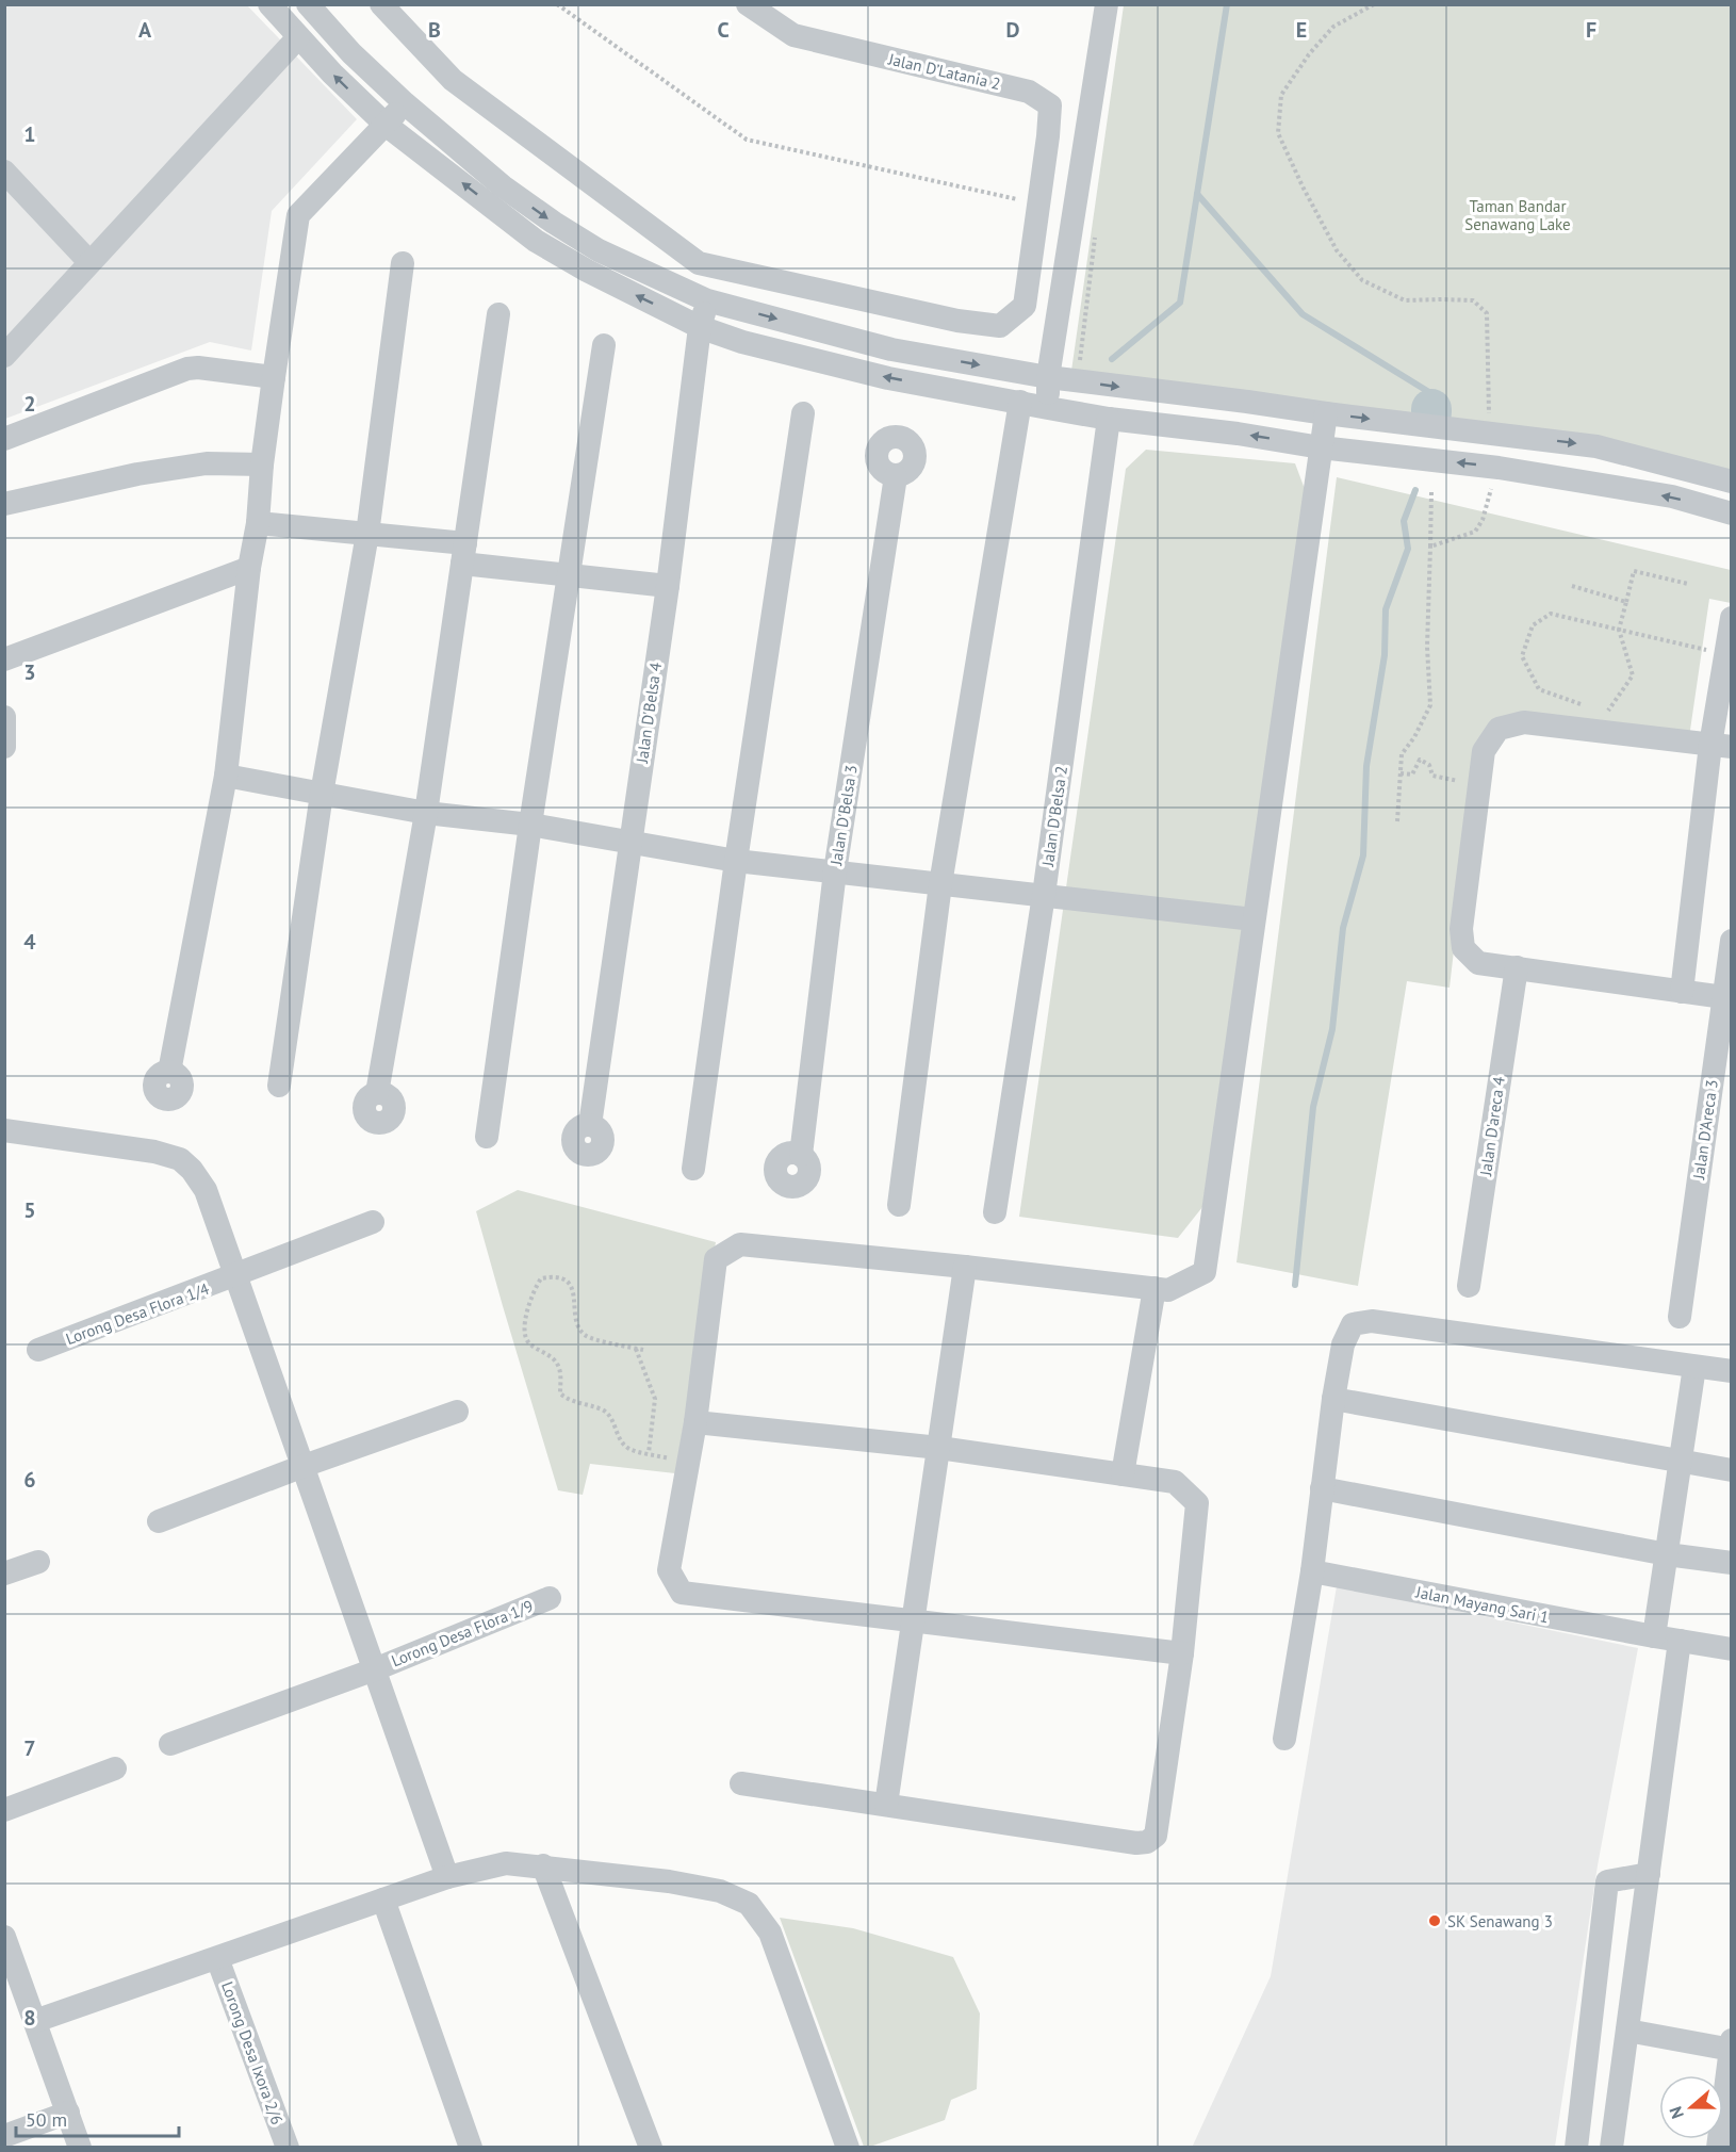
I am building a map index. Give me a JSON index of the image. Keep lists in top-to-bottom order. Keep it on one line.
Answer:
{"streets":{"street":["Jalan D’Latania 2","Jalan D'Belsa 4","Jalan D'Belsa 3","Jalan D'Belsa 2","Jalan D'areca 4","Jalan D'Areca 3","Lorong Desa Flora 1/4","Jalan Mayang Sari 1","Lorong Desa Flora 1/9","Lorong Desa Ixora 2/6"]},"parks":["Taman Bandar Senawang Lake"],"places":["SK Senawang 3"],"scale_bar":"50 m","north":"left","grid":{"columns":["A","B","C","D","E","F"],"rows":["1","2","3","4","5","6","7","8"]}}
